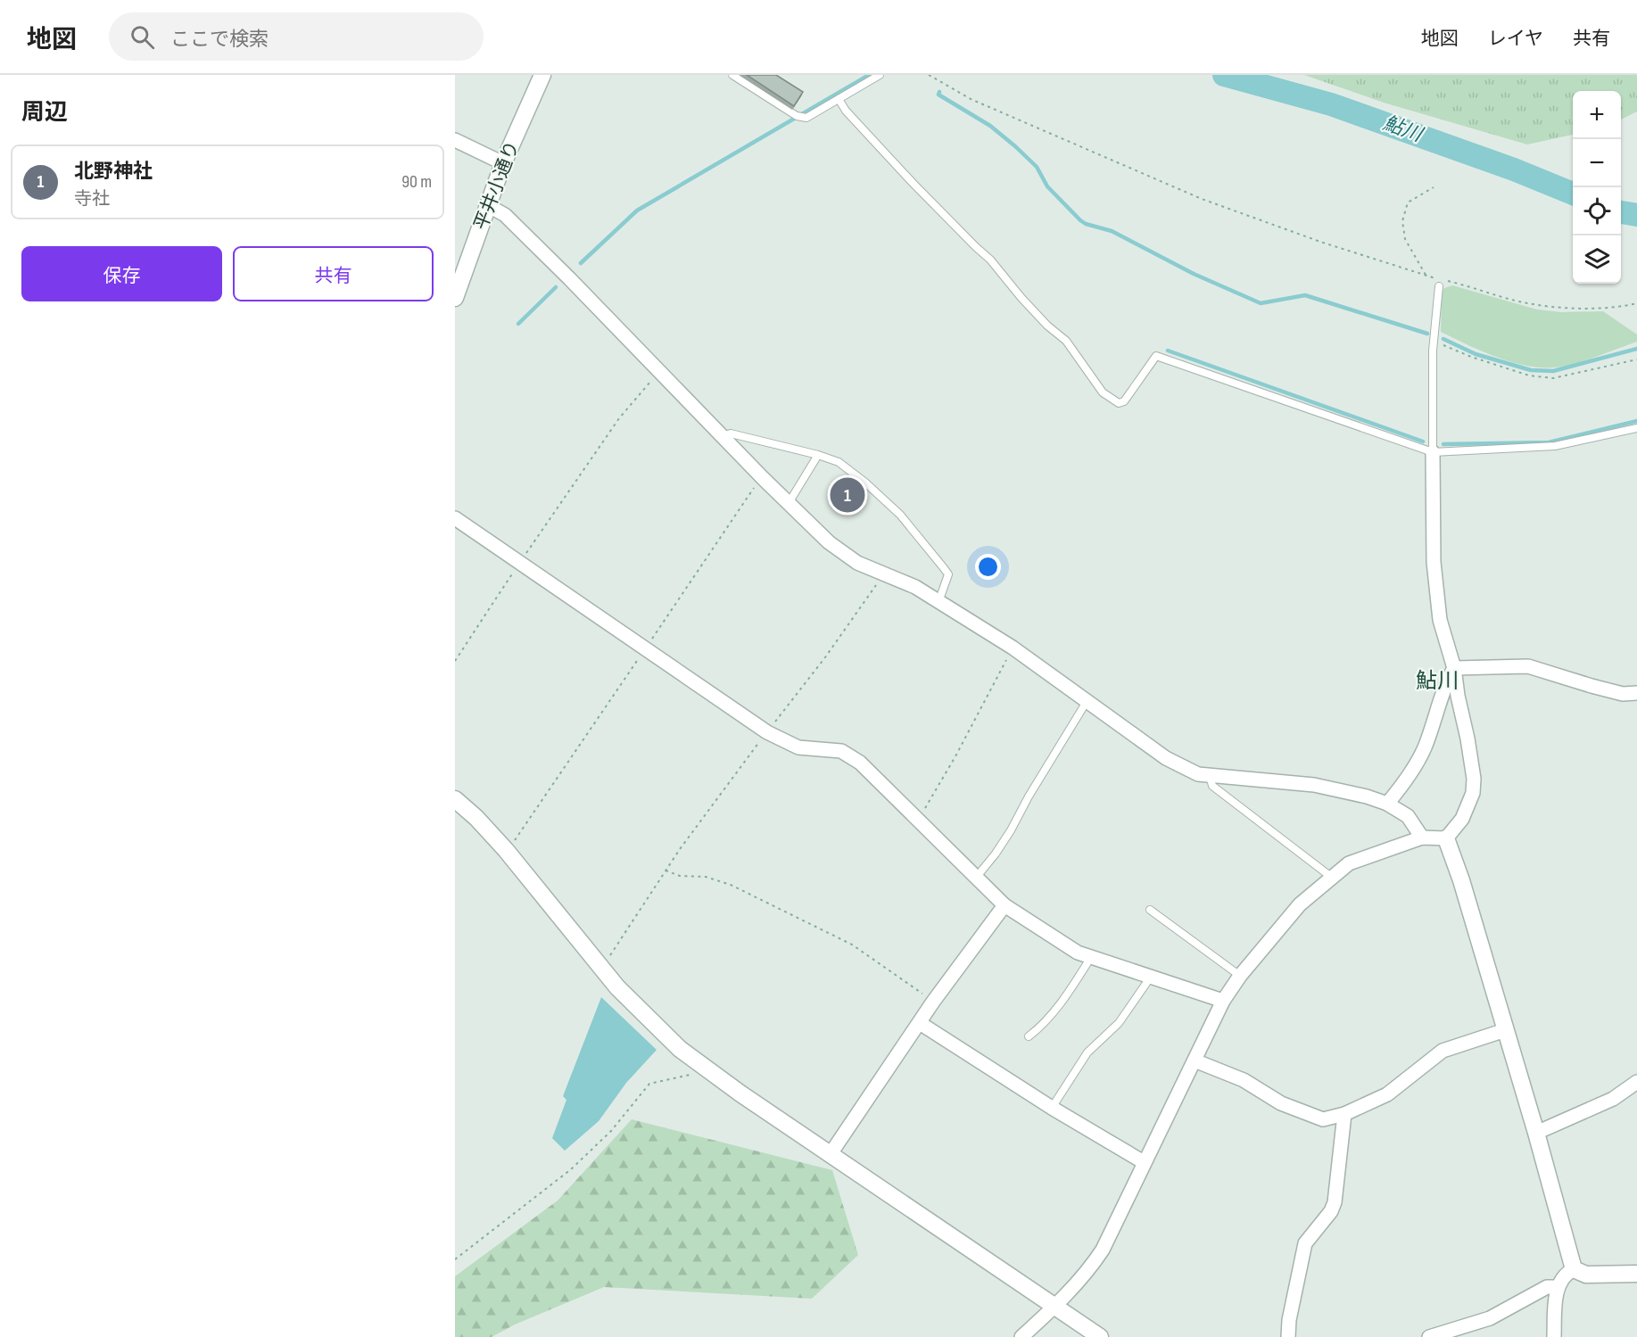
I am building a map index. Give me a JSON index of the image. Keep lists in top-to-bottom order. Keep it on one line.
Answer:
{"streets":{"street":["平井小通り"]},"districts":["鮎川"],"water":["鮎川"],"page":{"header":"地図","search":"ここで検索","nav":["地図","レイヤ","共有"],"heading":"周辺","map_buttons":["+","−"],"list":[{"mark":"1","name":"北野神社","note":"寺社","value":"90 m"}],"buttons":["保存","共有"],"pins":"1"}}
